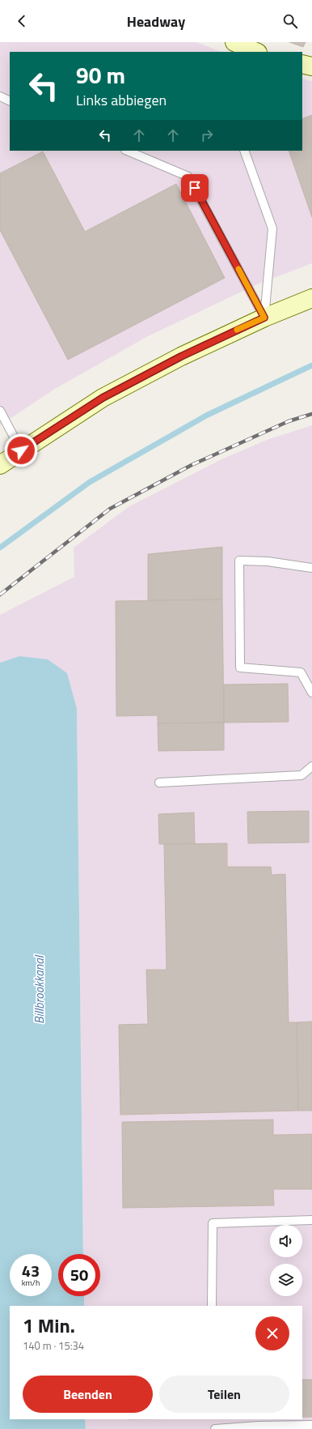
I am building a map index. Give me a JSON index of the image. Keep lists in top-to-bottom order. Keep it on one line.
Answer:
{"water":["Billbrookkanal"],"page":{"header":"Headway","turn":["90 m","Links abbiegen"],"speed":"43 km/h","limit":"50","heading":["1 Min.","140 m · 15:34"],"buttons":["Beenden","Teilen"]}}
